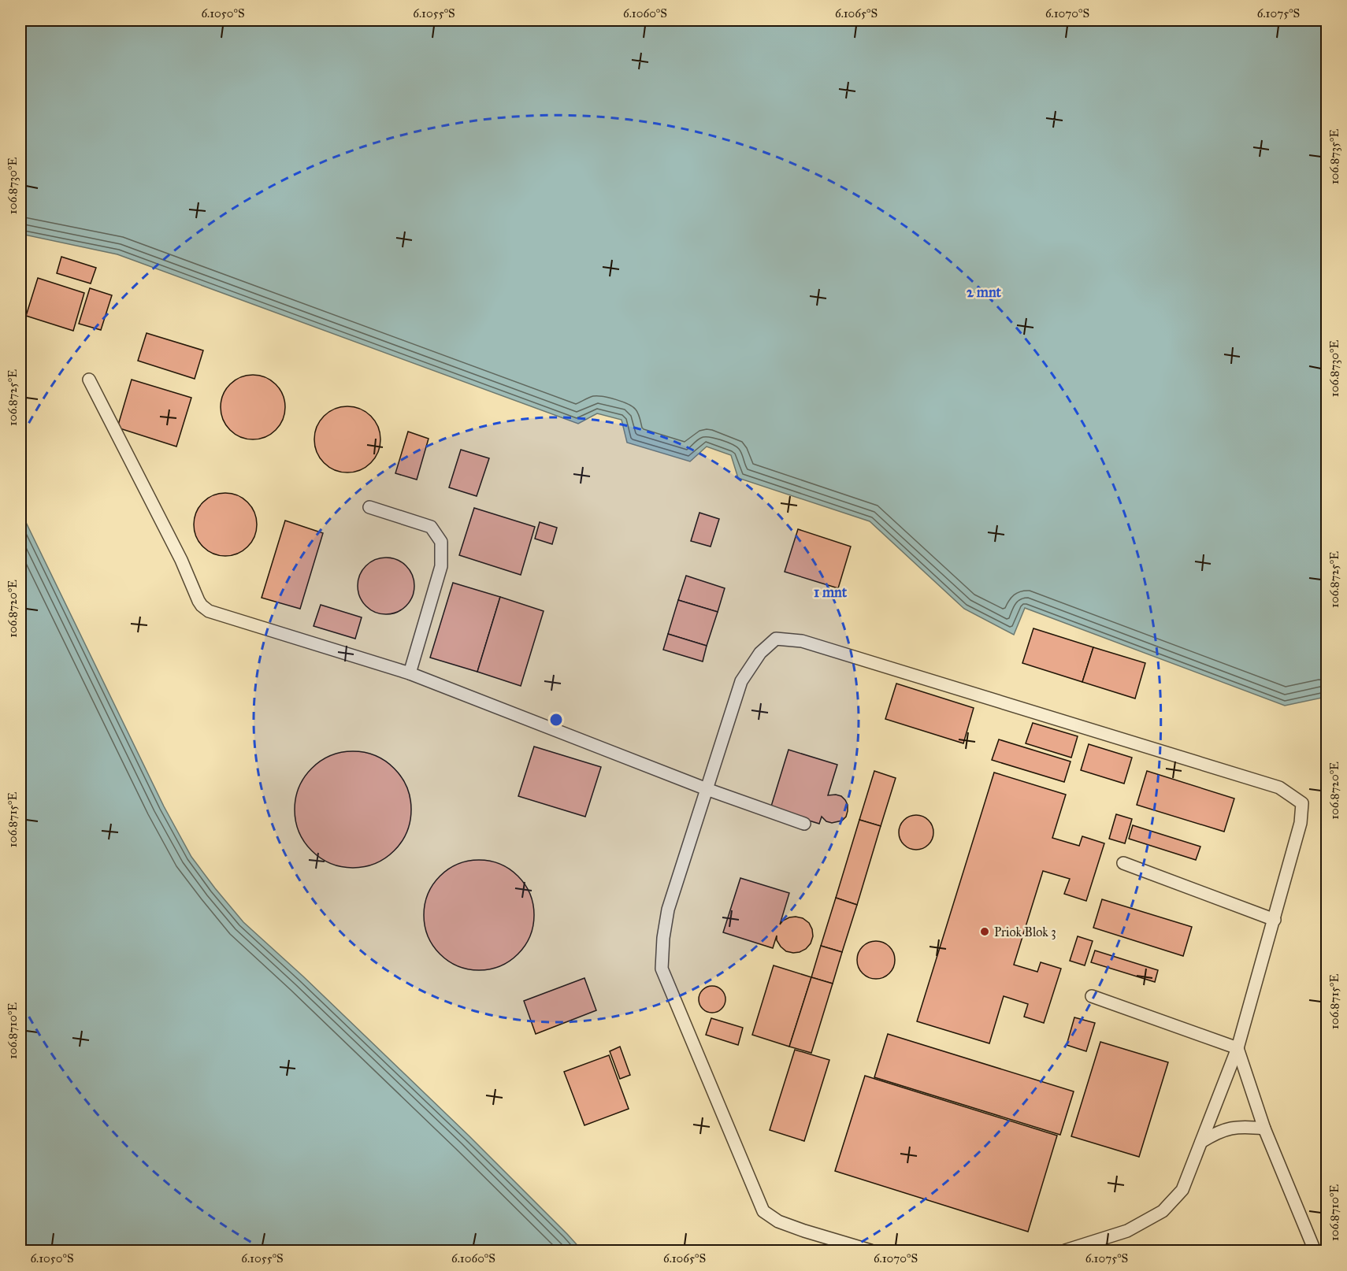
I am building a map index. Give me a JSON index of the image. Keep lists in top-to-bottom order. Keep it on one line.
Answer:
{"places":["Priok Blok 3"],"coordinates":["6.1050°S","6.1055°S","6.1060°S","6.1065°S","6.1070°S","6.1075°S","106.8735°E","106.8730°E","106.8725°E","106.8720°E","106.8715°E","106.8710°E"],"rings":["2 mnt","1 mnt"]}
